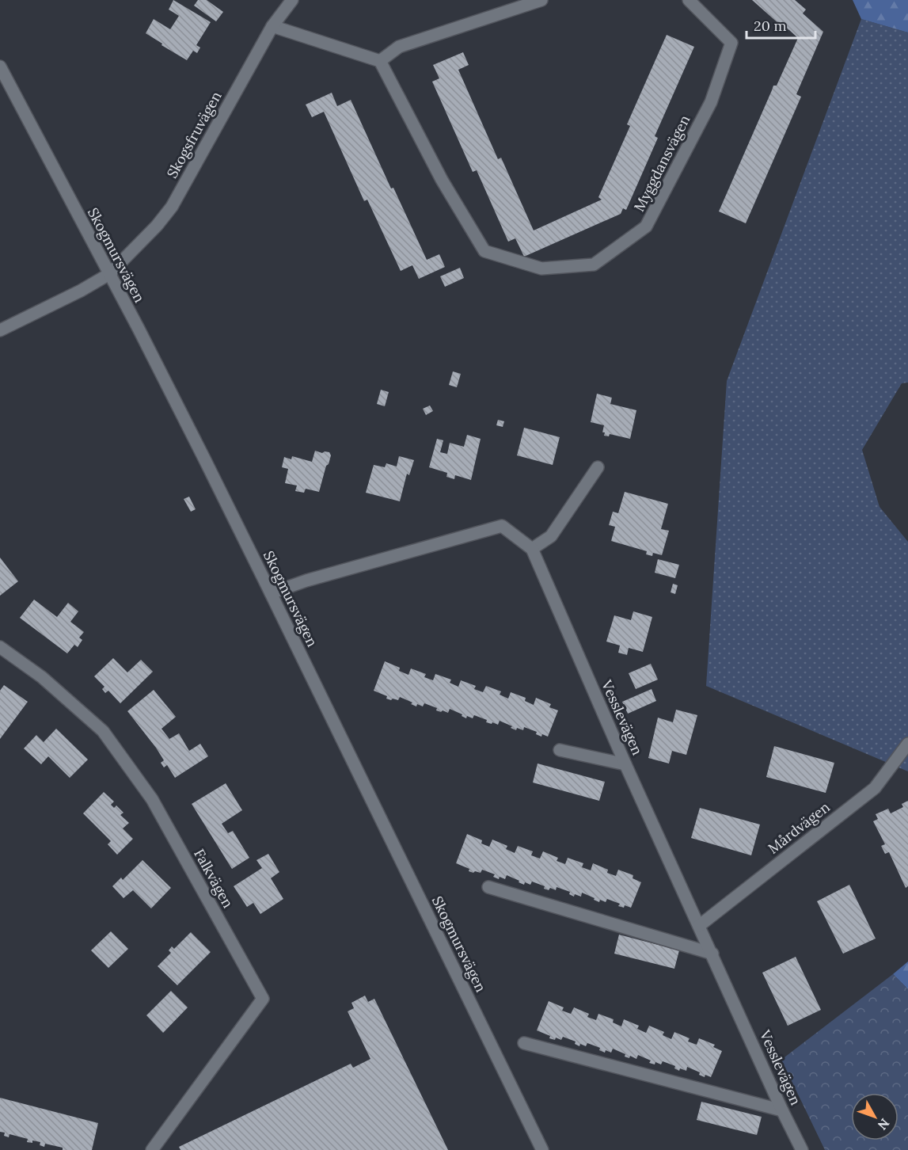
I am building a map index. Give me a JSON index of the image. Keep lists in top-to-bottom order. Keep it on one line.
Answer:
{"streets":{"street":["Skogsfruvägen","Myggdansvägen","Skogmursvägen","Vesslevägen","Mårdvägen","Falkvägen"]},"crossings":[["Skogsfruvägen","Skogmursvägen"],["Skogmursvägen","Vesslevägen"],["Vesslevägen","Mårdvägen"]],"scale_bar":"20 m","north":"bottom right"}
